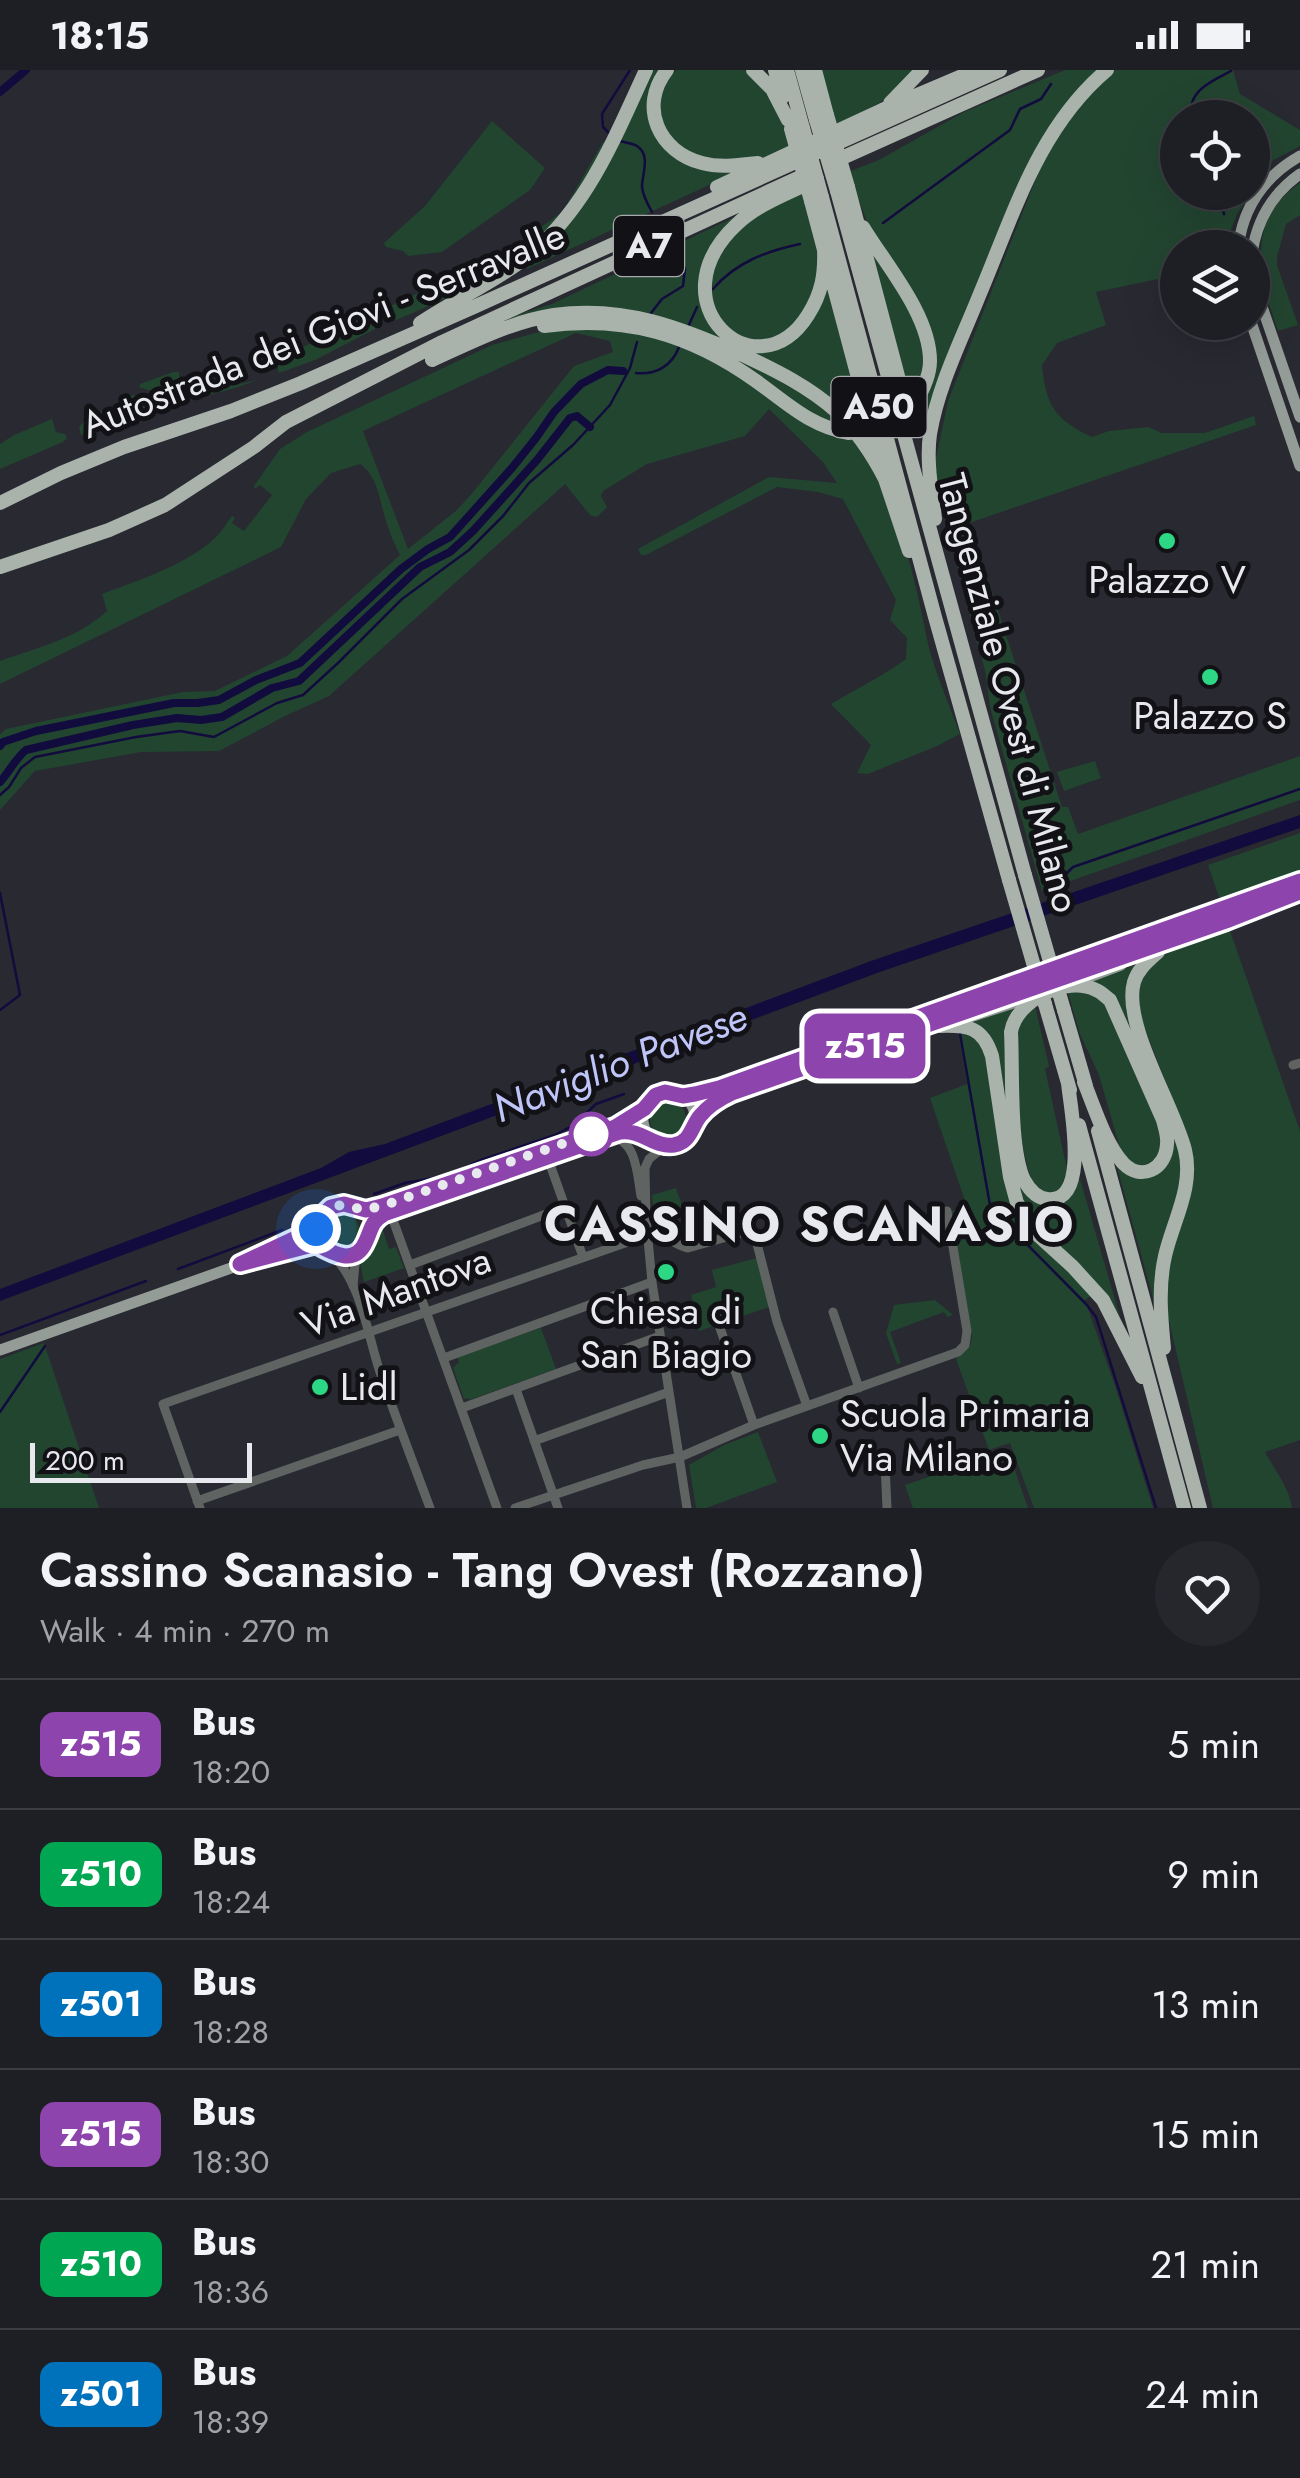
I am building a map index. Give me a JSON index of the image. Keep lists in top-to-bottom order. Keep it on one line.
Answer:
{"streets":{"highway":["A7","Autostrada dei Giovi - Serravalle","A50","Tangenziale Ovest di Milano"],"street":["Via Mantova"]},"crossings":[["A7","Autostrada dei Giovi - Serravalle"]],"districts":["CASSINO SCANASIO"],"water":["Naviglio Pavese"],"places":["Palazzo V","Palazzo S","Chiesa di San Biagio","Lidl","Scuola Primaria Via Milano"],"lines":["bus line z515"],"scale_bar":"200 m","page":{"status":"18:15","on_map":"z515","scale":"200 m","heading":["Cassino Scanasio - Tang Ovest (Rozzano)","Walk · 4 min · 270 m"],"list":[{"mark":"z515","name":"Bus","note":"18:20","value":"5 min"},{"mark":"z510","name":"Bus","note":"18:24","value":"9 min"},{"mark":"z501","name":"Bus","note":"18:28","value":"13 min"},{"mark":"z515","name":"Bus","note":"18:30","value":"15 min"},{"mark":"z510","name":"Bus","note":"18:36","value":"21 min"},{"mark":"z501","name":"Bus","note":"18:39","value":"24 min"}]}}
